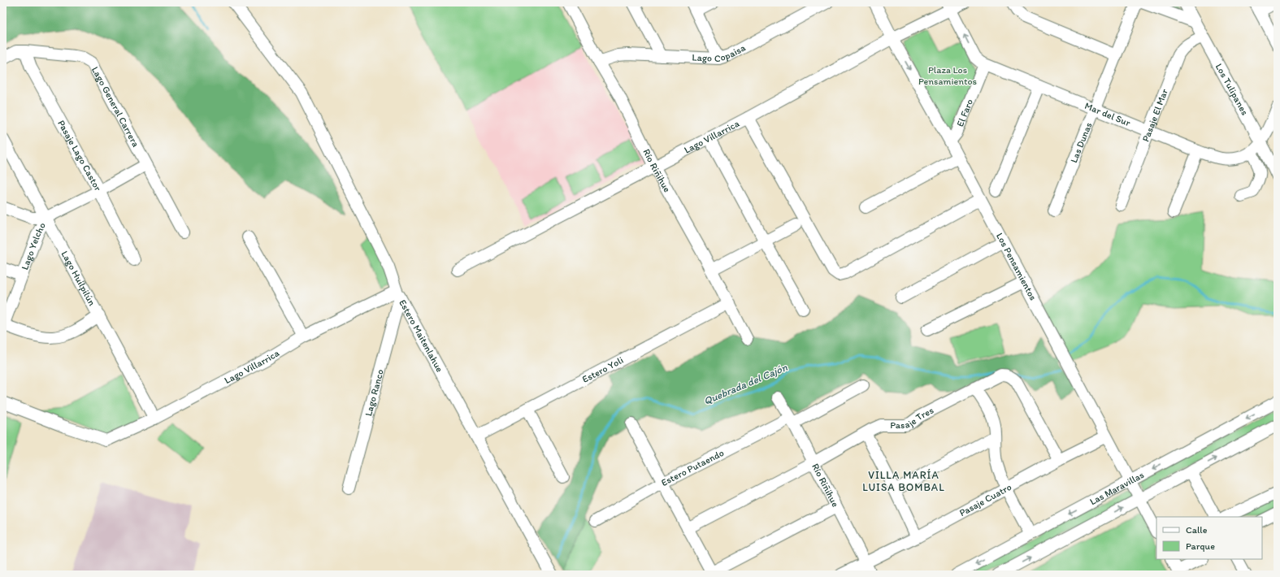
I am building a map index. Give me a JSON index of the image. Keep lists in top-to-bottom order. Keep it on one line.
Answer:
{"streets":{"street":["Lago Copaisa","Los Tulipanes","Lago General Carrera","El Faro","Mar del Sur","Pasaje El Mar","Lago Villarrica","Las Dunas","Pasaje Lago Castor","Río Riñihue","Lago Yelcho","Los Pensamientos","Lago Huilpilún","Estero Maitenlahue","Estero Yoli","Lago Ranco","Pasaje Tres","Estero Putaendo","Las Maravillas","Pasaje Cuatro"]},"crossings":[["Lago Copaisa","Río Riñihue"],["Los Tulipanes","Mar del Sur"],["Los Tulipanes","Pasaje El Mar"],["Lago General Carrera","Pasaje Lago Castor"],["Lago General Carrera","Lago Yelcho"],["El Faro","Mar del Sur"],["El Faro","Los Pensamientos"],["Mar del Sur","Pasaje El Mar"],["Mar del Sur","Lago Villarrica"],["Mar del Sur","Las Dunas"],["Lago Villarrica","Río Riñihue"],["Lago Villarrica","Los Pensamientos"],["Lago Villarrica","Lago Huilpilún"],["Lago Villarrica","Estero Maitenlahue"],["Lago Villarrica","Lago Ranco"],["Pasaje Lago Castor","Lago Yelcho"],["Río Riñihue","Estero Yoli"],["Río Riñihue","Pasaje Tres"],["Río Riñihue","Estero Putaendo"],["Río Riñihue","Pasaje Cuatro"],["Lago Yelcho","Lago Huilpilún"],["Los Pensamientos","Las Maravillas"],["Los Pensamientos","Pasaje Cuatro"],["Estero Maitenlahue","Estero Yoli"],["Estero Maitenlahue","Lago Ranco"],["Pasaje Tres","Pasaje Cuatro"]],"districts":["VILLA MARÍA LUISA BOMBAL"],"water":["Quebrada del Cajón"],"parks":["Plaza Los Pensamientos"],"legend":["Calle","Parque"]}
